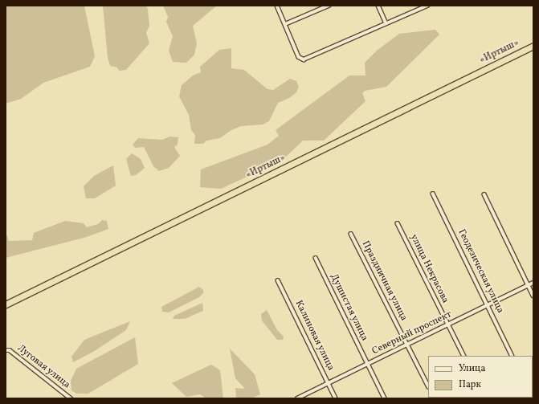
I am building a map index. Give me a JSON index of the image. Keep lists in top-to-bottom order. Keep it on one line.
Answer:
{"streets":{"highway":["«Иртыш»"],"street":["улица Некрасова","Геодезическая улица","Праздничная улица","Душистая улица","Северный проспект","Калиновая улица","Луговая улица"]},"crossings":[["улица Некрасова","Северный проспект"],["Геодезическая улица","Северный проспект"],["Праздничная улица","Северный проспект"],["Душистая улица","Северный проспект"],["Северный проспект","Калиновая улица"]],"legend":["Улица","Парк"]}
